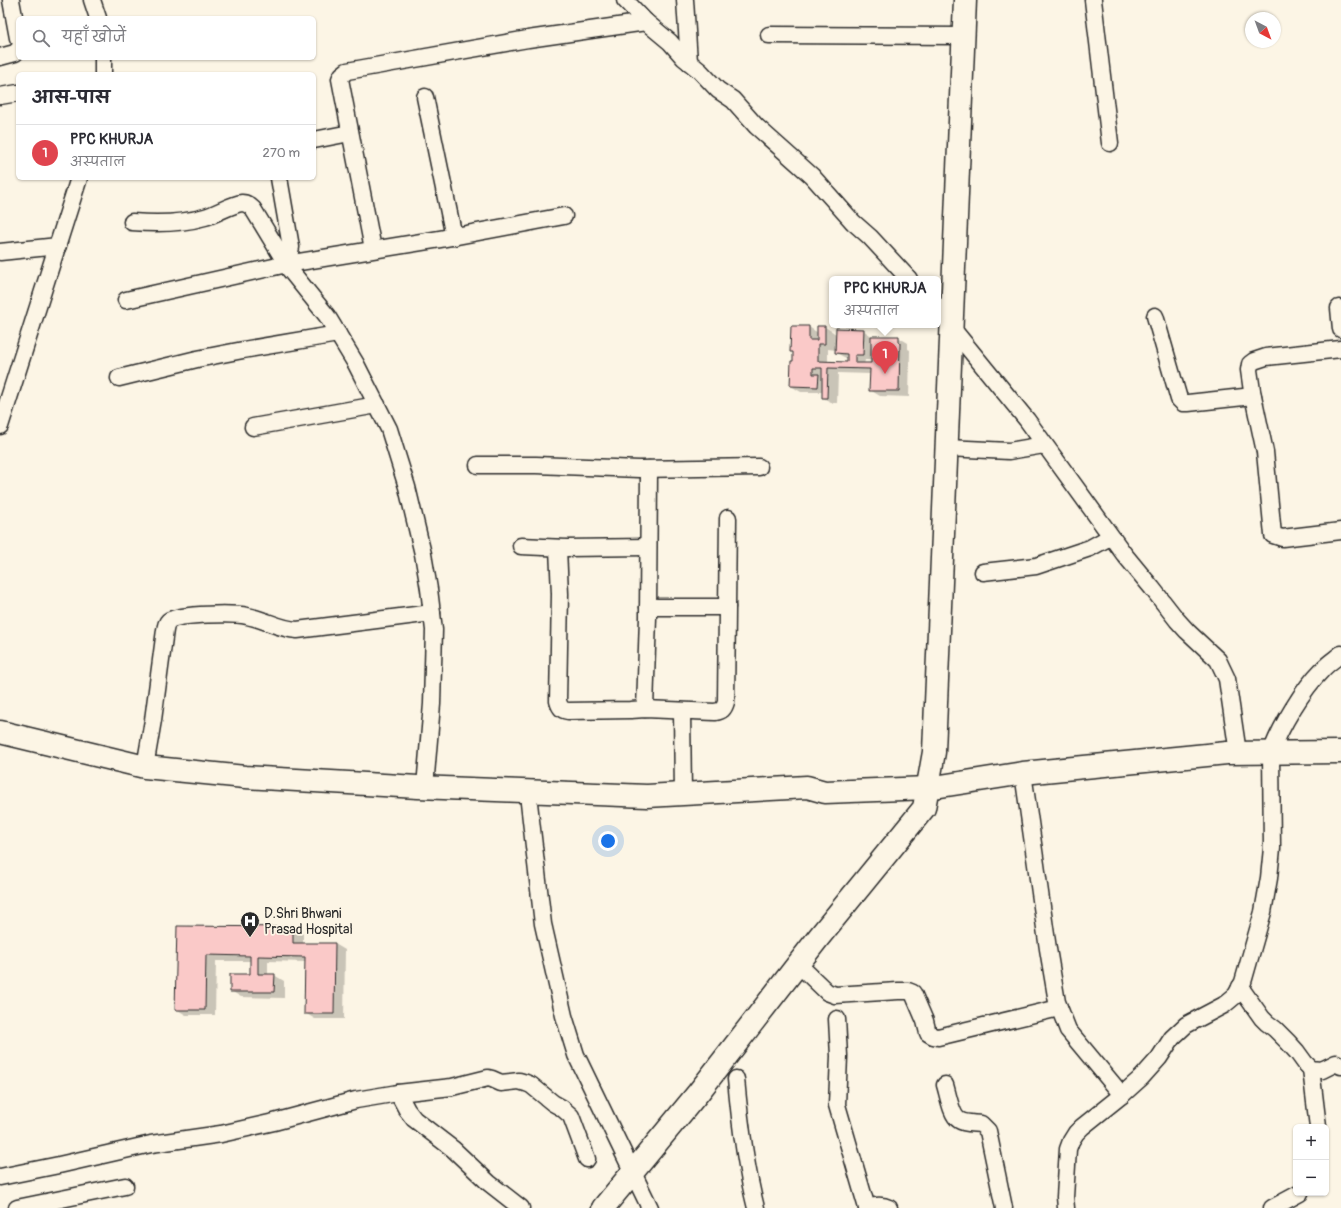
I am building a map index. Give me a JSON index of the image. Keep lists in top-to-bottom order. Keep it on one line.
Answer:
{"places":{"hospital":["D.Shri Bhwani Prasad Hospital"]},"north":"bottom right","page":{"search":"यहाँ खोजें","heading":"आस-पास","list":[{"mark":"1","name":"PPC KHURJA","note":"अस्पताल","value":"270 m"}],"popup":["PPC KHURJA","अस्पताल"],"pins":"1","map_buttons":["+","−"]}}
